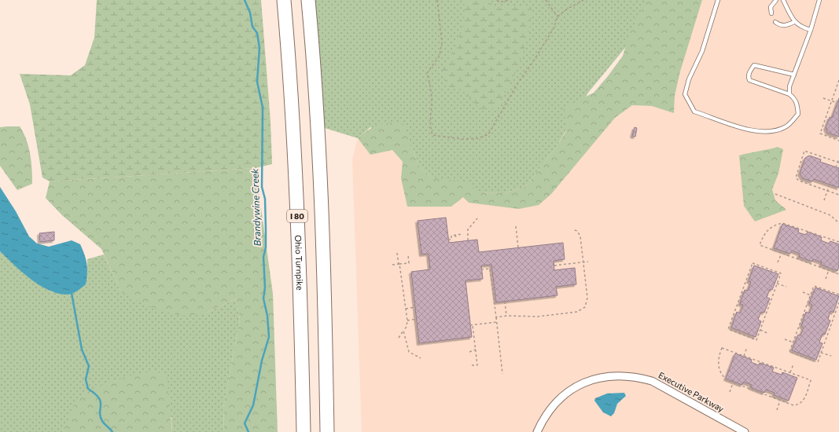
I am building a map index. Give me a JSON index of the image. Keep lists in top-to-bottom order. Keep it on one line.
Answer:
{"streets":{"highway":["I 80","Ohio Turnpike"],"street":["Executive Parkway"]},"water":["Brandywine Creek"]}
